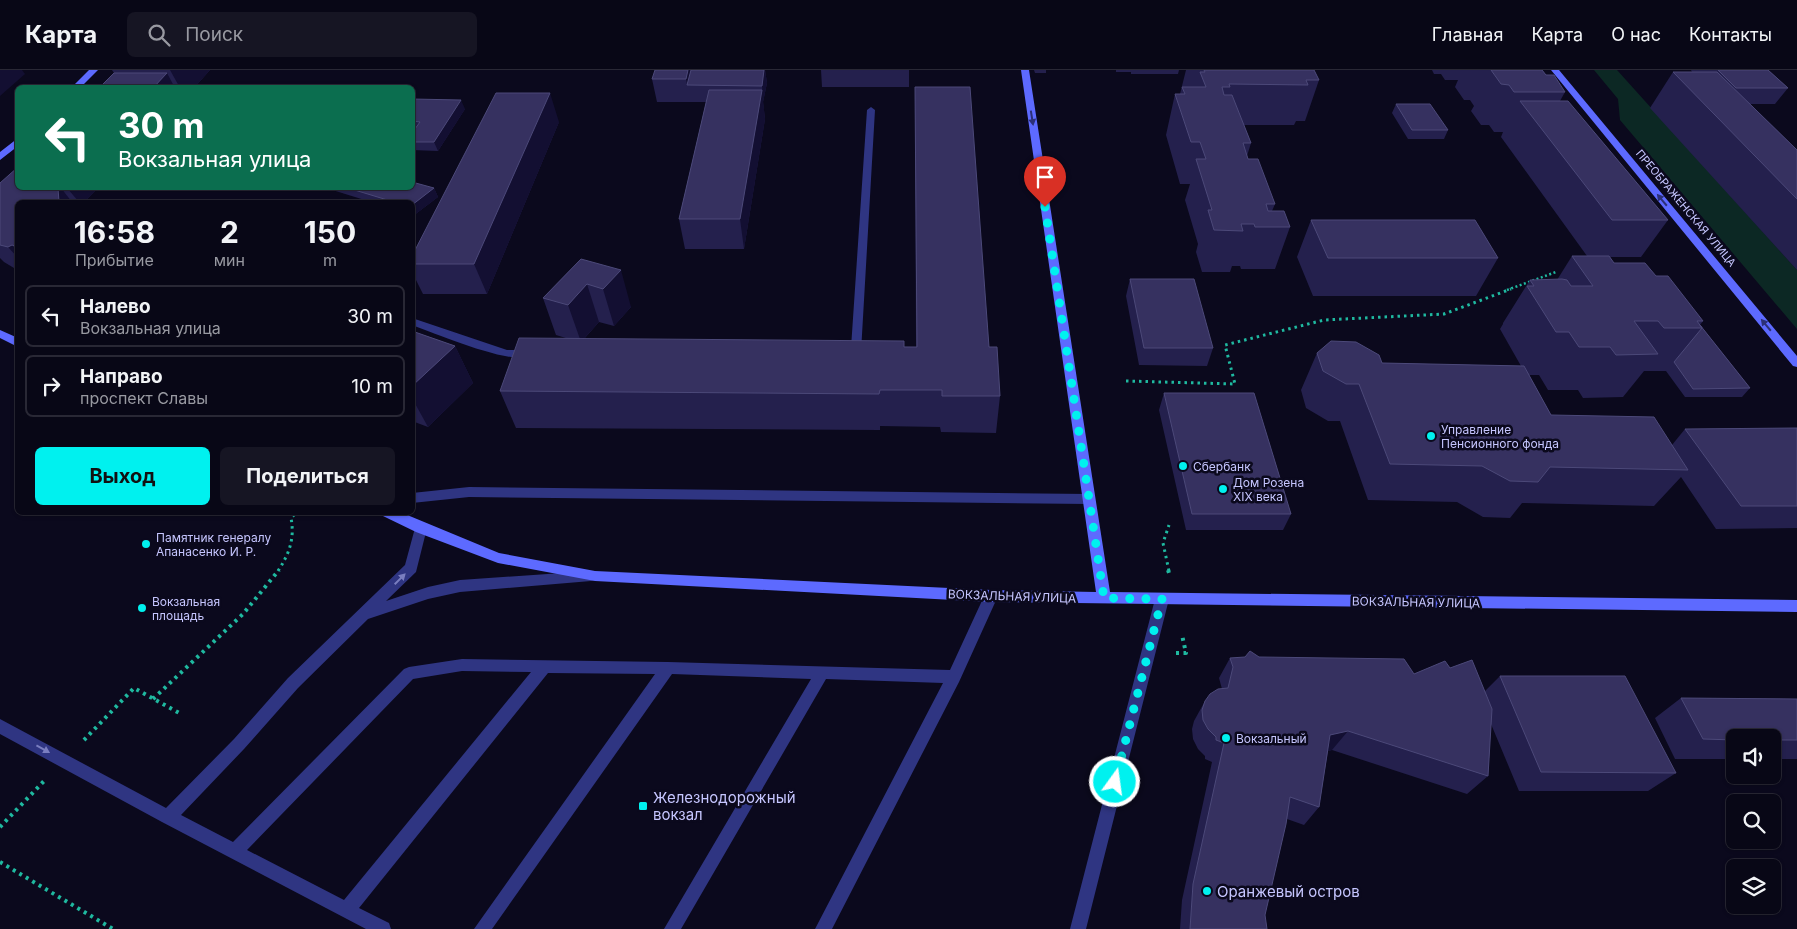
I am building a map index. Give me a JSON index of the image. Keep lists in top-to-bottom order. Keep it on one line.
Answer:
{"streets":{"main road":["ПРЕОБРАЖЕНСКАЯ УЛИЦА","ВОКЗАЛЬНАЯ УЛИЦА"]},"one_way":["ПРЕОБРАЖЕНСКАЯ УЛИЦА"],"places":{"other":["Управление Пенсионного фонда","Сбербанк","Дом Розена XIX века","Памятник генералу Апанасенко И. Р.","Вокзальная площадь","Вокзальный","Оранжевый остров"],"transit":["Железнодорожный вокзал"]},"page":{"header":"Карта","search":"Поиск","nav":["Главная","Карта","О нас","Контакты"],"turn":["30 m","Вокзальная улица"],"eta":["16:58","Прибытие","2","мин","150","m"],"list":[{"name":"Налево","note":"Вокзальная улица","value":"30 m"},{"name":"Направо","note":"проспект Славы","value":"10 m"}],"buttons":["Выход","Поделиться"]}}
